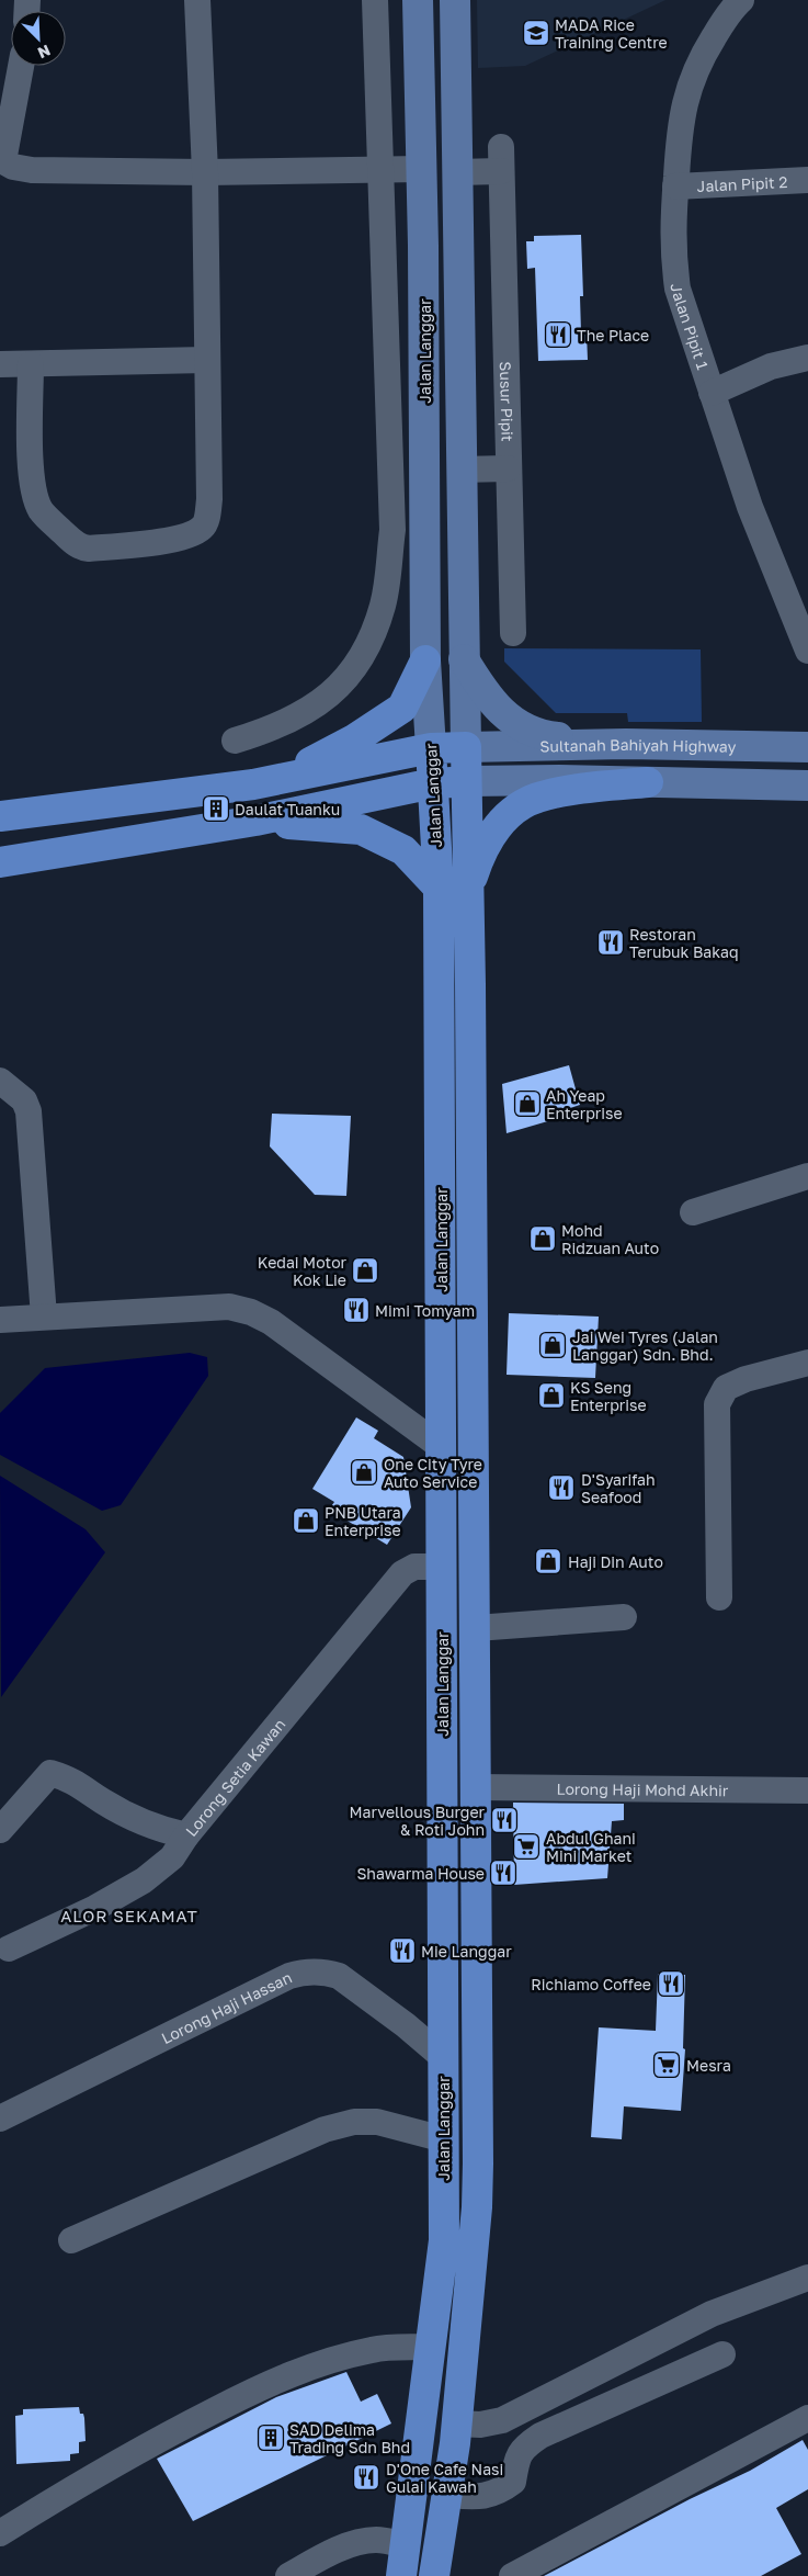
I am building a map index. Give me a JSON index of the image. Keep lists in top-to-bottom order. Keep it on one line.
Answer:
{"streets":{"highway":["Jalan Langgar"],"main road":["Sultanah Bahiyah Highway"],"street":["Jalan Pipit 2","Jalan Pipit 1","Susur Pipit","Lorong Setia Kawan","Lorong Haji Mohd Akhir","Lorong Haji Hassan"]},"crossings":[["Jalan Pipit 2","Jalan Pipit 1"],["Jalan Langgar","Susur Pipit"],["Jalan Langgar","Sultanah Bahiyah Highway"],["Jalan Langgar","Lorong Setia Kawan"],["Jalan Langgar","Lorong Haji Mohd Akhir"],["Jalan Langgar","Lorong Haji Hassan"]],"districts":["ALOR SEKAMAT"],"places":{"school or university":["MADA Rice Training Centre"],"restaurant":["The Place","Restoran Terubuk Bakaq","Mimi Tomyam","D'Syarifah Seafood","Marvellous Burger & Roti John","Shawarma House","Mie Langgar","Richiamo Coffee","D'One Cafe Nasi Gulai Kawah"],"building":["Daulat Tuanku","SAD Delima Trading Sdn Bhd"],"shop":["Ah Yeap Enterprise","Mohd Ridzuan Auto","Kedai Motor Kok Lie","Jai Wei Tyres (Jalan Langgar) Sdn. Bhd.","KS Seng Enterprise","One City Tyre Auto Service","PNB Utara Enterprise","Haji Din Auto"],"supermarket":["Abdul Ghani Mini Market","Mesra"]},"north":"bottom right"}
